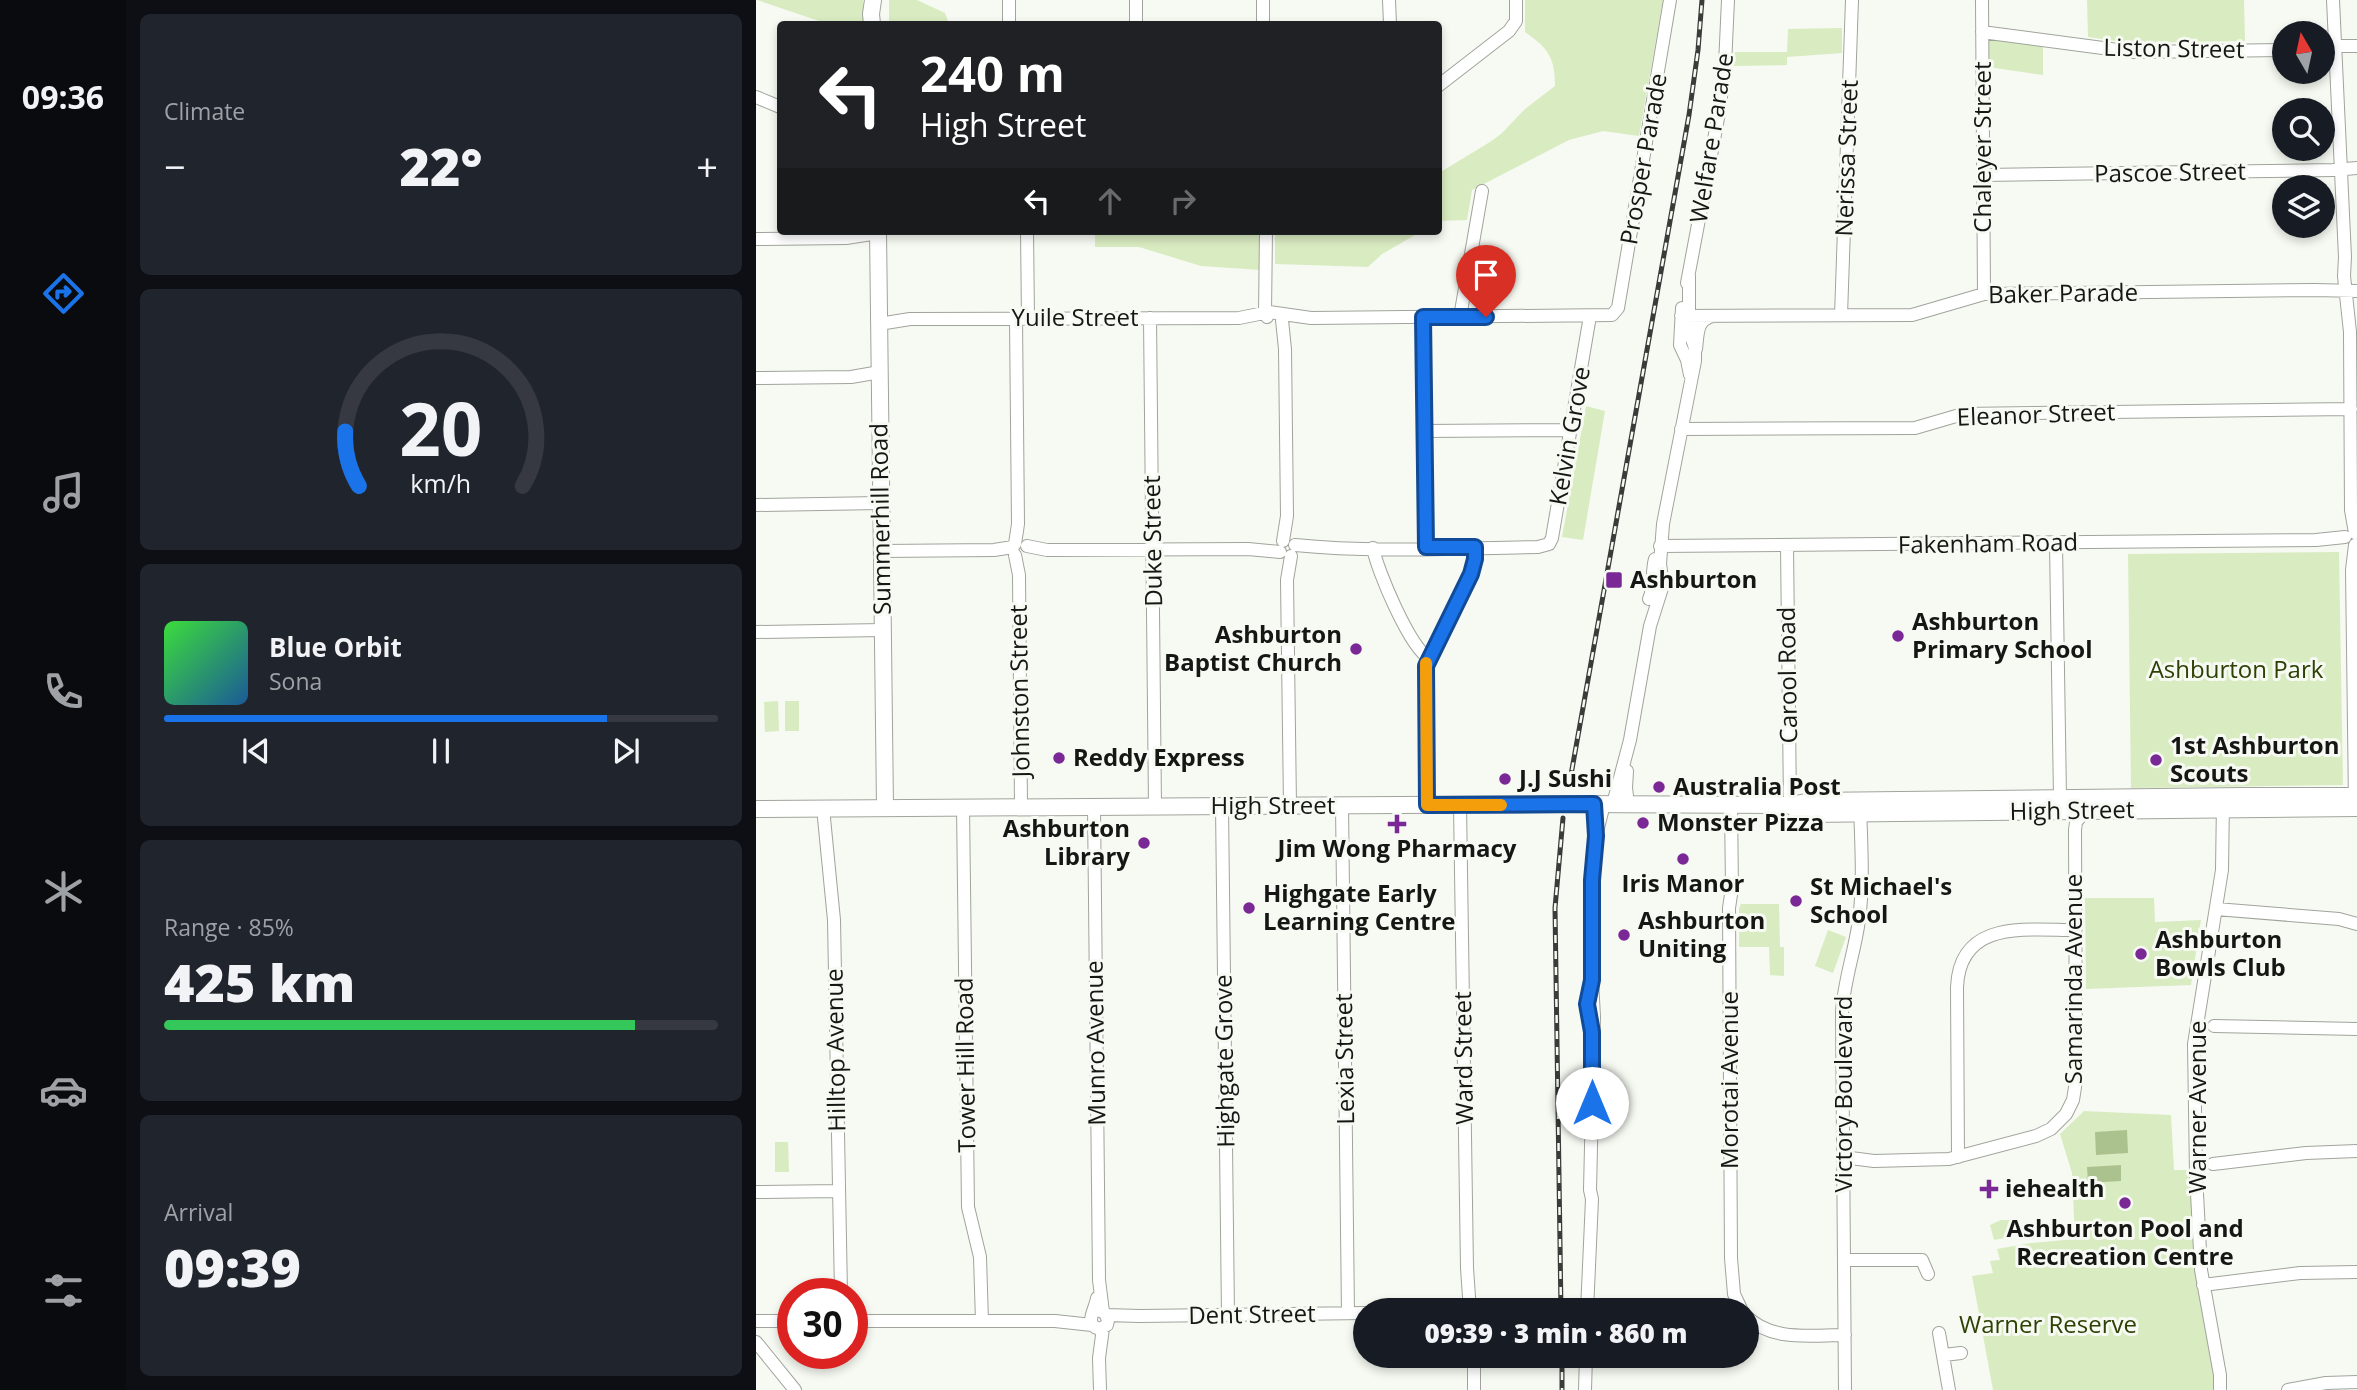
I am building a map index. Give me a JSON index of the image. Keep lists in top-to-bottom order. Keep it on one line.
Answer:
{"streets":{"main road":["Summerhill Road","High Street"],"street":["Liston Street","Welfare Parade","Chaleyer Street","Nerissa Street","Prosper Parade","Pascoe Street","Baker Parade","Yuile Street","Eleanor Street","Kelvin Grove","Duke Street","Fakenham Road","Carool Road","Johnston Street","Samarinda Avenue","Munro Avenue","Hilltop Avenue","Ward Street","Lexia Street","Highgate Grove","Tower Hill Road","Morotai Avenue","Victory Boulevard","Warner Avenue","Dent Street"]},"crossings":[["Liston Street","Chaleyer Street"],["Welfare Parade","Baker Parade"],["Welfare Parade","Eleanor Street"],["Welfare Parade","Fakenham Road"],["Welfare Parade","High Street"],["Chaleyer Street","Pascoe Street"],["Chaleyer Street","Baker Parade"],["Nerissa Street","Baker Parade"],["Prosper Parade","Yuile Street"],["Yuile Street","Kelvin Grove"],["Yuile Street","Summerhill Road"],["Yuile Street","Duke Street"],["Yuile Street","Johnston Street"],["Summerhill Road","High Street"],["Duke Street","High Street"],["Fakenham Road","Carool Road"],["Carool Road","High Street"],["Johnston Street","High Street"],["High Street","Samarinda Avenue"],["High Street","Munro Avenue"],["High Street","Hilltop Avenue"],["High Street","Ward Street"],["High Street","Lexia Street"],["High Street","Highgate Grove"],["High Street","Tower Hill Road"],["High Street","Morotai Avenue"],["High Street","Victory Boulevard"],["High Street","Warner Avenue"],["Samarinda Avenue","Victory Boulevard"],["Munro Avenue","Dent Street"],["Lexia Street","Dent Street"],["Highgate Grove","Dent Street"],["Tower Hill Road","Dent Street"]],"parks":["Ashburton Park","Warner Reserve"],"places":{"transit":["Ashburton"],"other":["Ashburton Primary School","Ashburton Baptist Church","Reddy Express","1st Ashburton Scouts","J.J Sushi","Australia Post","Monster Pizza","Ashburton Library","Iris Manor","St Michael's School","Highgate Early Learning Centre","Ashburton Uniting","Ashburton Bowls Club","Ashburton Pool and Recreation Centre"],"health":["Jim Wong Pharmacy","iehealth"]},"north":"top","page":{"tabs":"09:36","tile":["Climate",["Range · 85%","425 km"],["Arrival","09:39"]],"turn":["240 m","High Street"],"heat":["−","22°","+"],"song":["Blue Orbit","Sona"],"limit":"30","trip":"09:39 · 3 min · 860 m","gauge":["20","km/h"]}}
